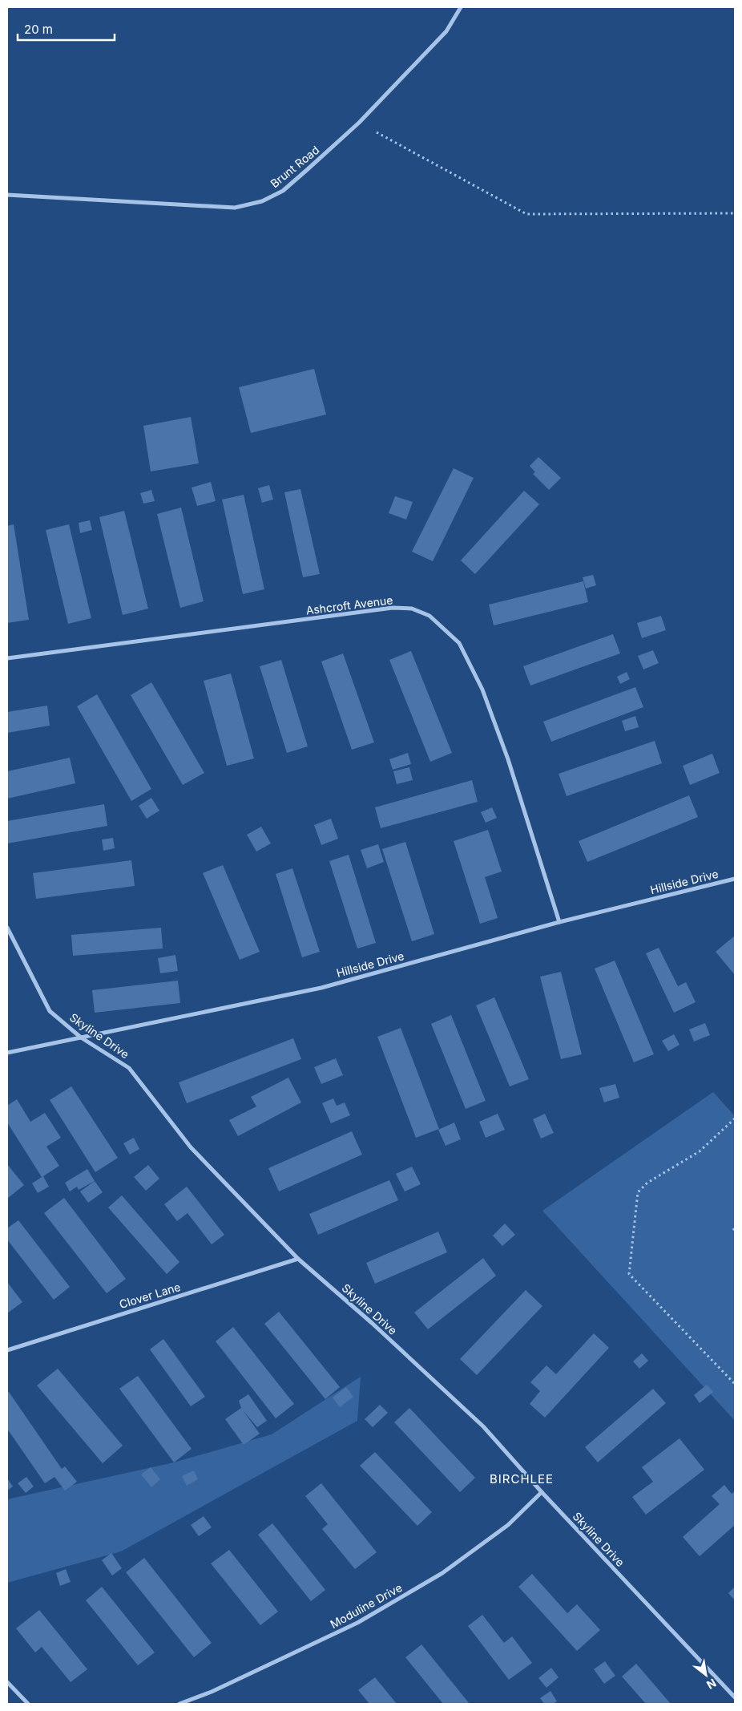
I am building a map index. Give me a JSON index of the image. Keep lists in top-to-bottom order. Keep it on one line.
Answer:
{"streets":{"street":["Brunt Road","Ashcroft Avenue","Hillside Drive","Skyline Drive","Clover Lane","Moduline Drive"]},"crossings":[["Ashcroft Avenue","Hillside Drive"],["Hillside Drive","Skyline Drive"],["Skyline Drive","Clover Lane"],["Skyline Drive","Moduline Drive"]],"districts":["BIRCHLEE"],"scale_bar":"20 m","north":"bottom right"}
